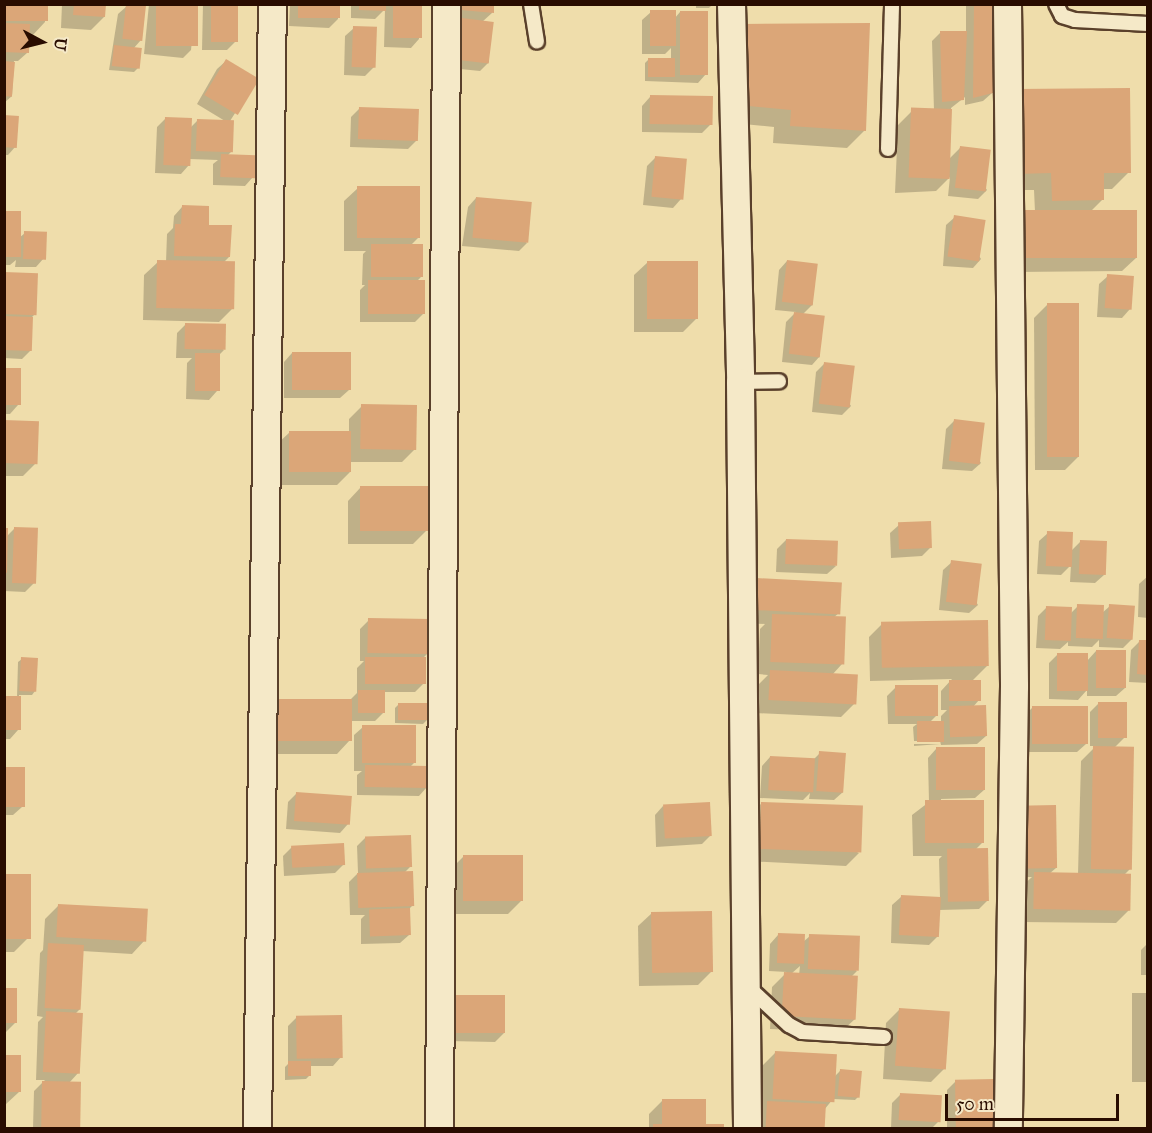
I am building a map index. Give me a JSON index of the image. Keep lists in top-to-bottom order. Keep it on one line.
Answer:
{"scale_bar":"50 m","north":"right"}
